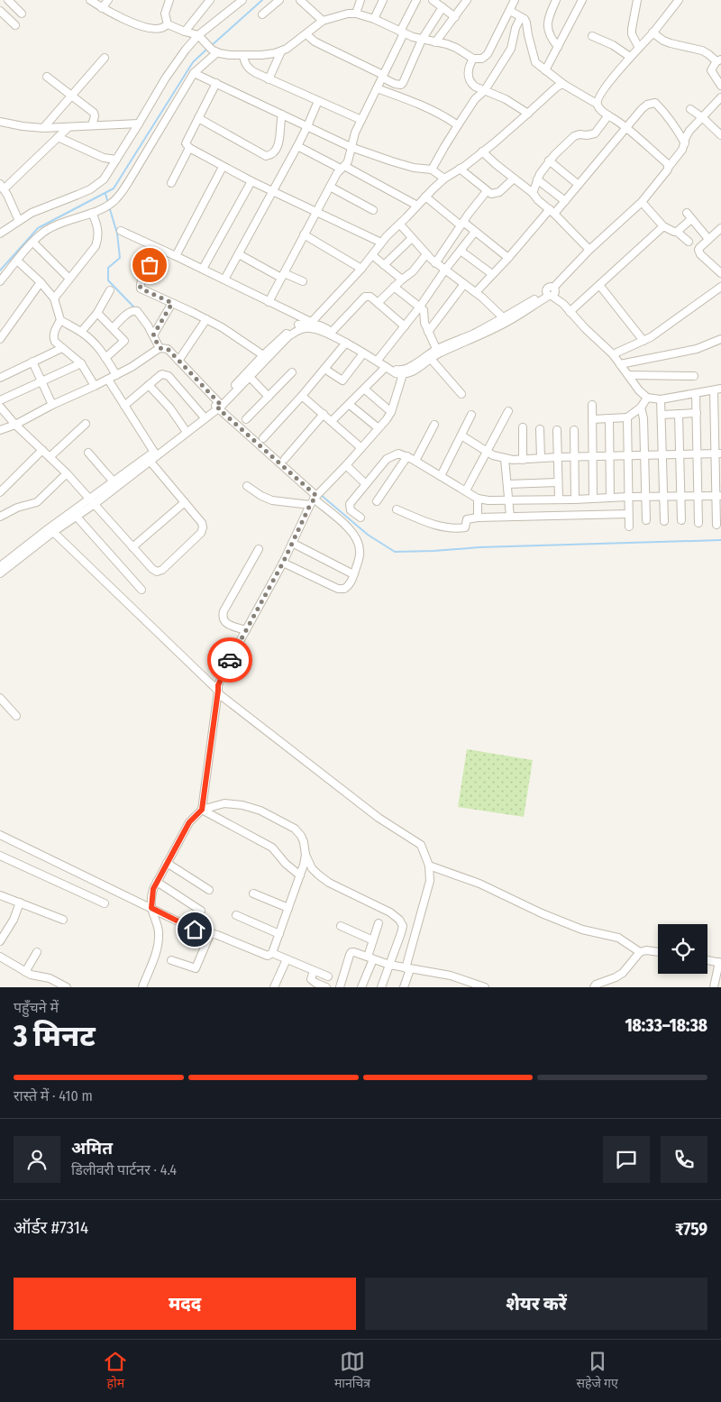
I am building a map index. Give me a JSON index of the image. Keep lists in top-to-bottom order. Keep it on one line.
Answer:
{"page":{"heading":["3 मिनट","पहुँचने में","18:33–18:38"],"panel":["अमित","डिलीवरी पार्टनर · 4.4","ऑर्डर #7314","₹759"],"bar":"रास्ते में · 410 m","buttons":["मदद","शेयर करें"],"tabs":["होम","मानचित्र","सहेजे गए"]}}
